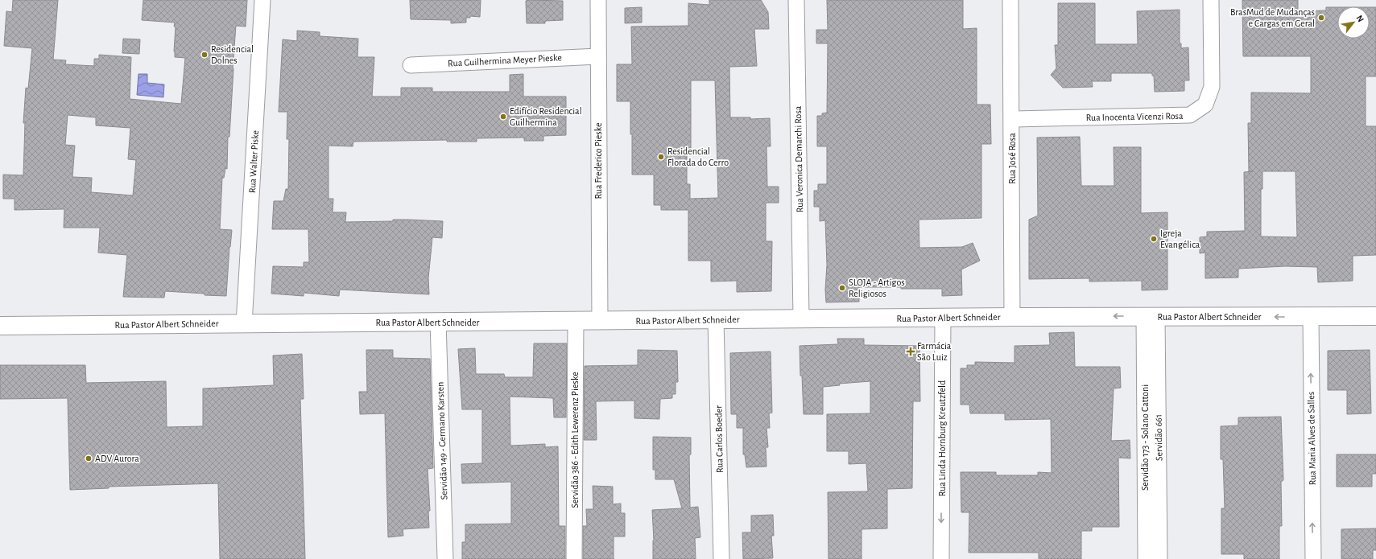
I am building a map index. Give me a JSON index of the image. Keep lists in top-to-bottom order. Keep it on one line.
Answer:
{"streets":{"main road":["Rua Pastor Albert Schneider"],"street":["Rua Guilhermina Meyer Pieske","Rua Inocenta Vicenzi Rosa","Rua José Rosa","Rua Veronica Demarchi Rosa","Rua Frederico Pieske","Rua Walter Piske","Servidão 173 - Solano Cattoni","Servidão 661","Rua Linda Hornburg Kreutzfeld","Rua Maria Alves de Salles","Rua Carlos Boeder","Servidão 386 - Edith Lewerenz Pieske","Servidão 149 - Germano Karsten"]},"crossings":[["Rua Guilhermina Meyer Pieske","Rua Frederico Pieske"],["Rua Inocenta Vicenzi Rosa","Rua José Rosa"],["Rua José Rosa","Rua Pastor Albert Schneider"],["Rua Veronica Demarchi Rosa","Rua Pastor Albert Schneider"],["Rua Frederico Pieske","Rua Pastor Albert Schneider"],["Rua Walter Piske","Rua Pastor Albert Schneider"],["Rua Pastor Albert Schneider","Servidão 173 - Solano Cattoni"],["Rua Pastor Albert Schneider","Servidão 661"],["Rua Pastor Albert Schneider","Rua Linda Hornburg Kreutzfeld"],["Rua Pastor Albert Schneider","Rua Maria Alves de Salles"],["Rua Pastor Albert Schneider","Rua Carlos Boeder"],["Rua Pastor Albert Schneider","Servidão 386 - Edith Lewerenz Pieske"],["Rua Pastor Albert Schneider","Servidão 149 - Germano Karsten"],["Servidão 173 - Solano Cattoni","Servidão 661"]],"one_way":["Rua Linda Hornburg Kreutzfeld","Rua Maria Alves de Salles"],"places":{"other":["BrasMud de Mudanças e Cargas em Geral","Residencial Dolnes","Edifício Residencial Guilhermina","Residencial Florada do Cerro","Igreja Evangélica","SLOJA - Artigos Religiosos","ADV Aurora"],"health":["Farmácia São Luiz"]},"north":"top right"}
